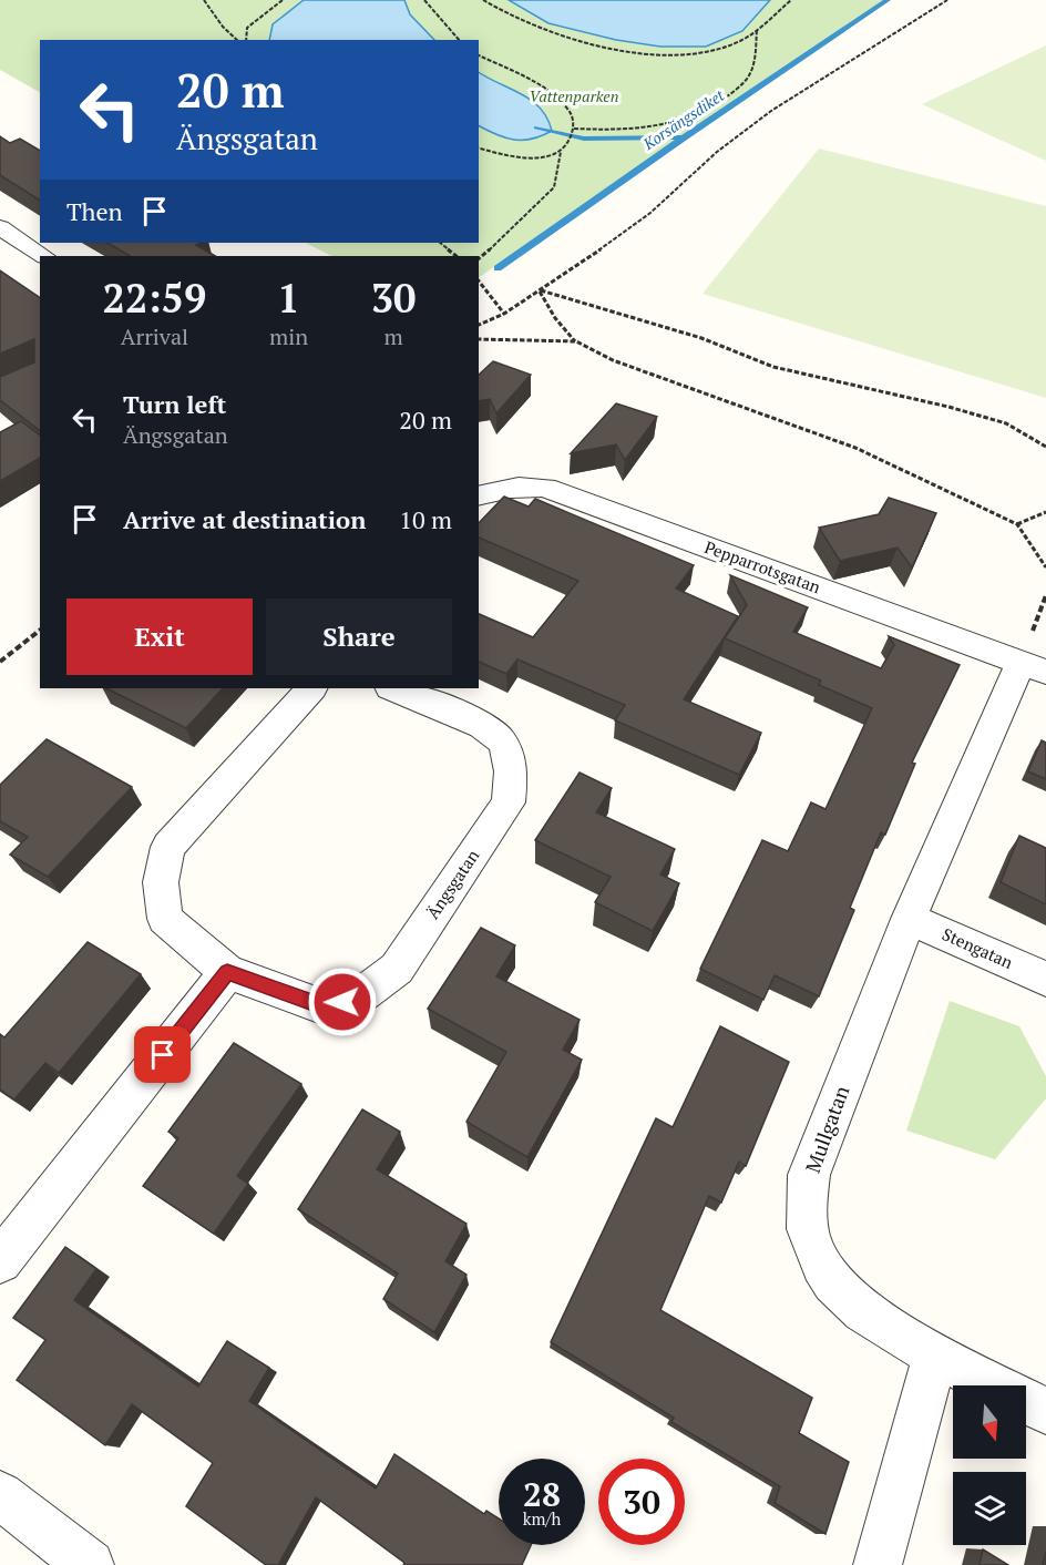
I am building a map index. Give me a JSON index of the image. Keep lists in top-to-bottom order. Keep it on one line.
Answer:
{"streets":{"street":["Pepparrotsgatan","Ängsgatan","Stengatan","Mullgatan"]},"crossings":[["Pepparrotsgatan","Mullgatan"],["Stengatan","Mullgatan"]],"water":["Korsängsdiket"],"parks":["Vattenparken"],"north":"bottom","page":{"turn":["20 m","Ängsgatan"],"then":"Then","eta":["22:59","Arrival","1","min","30","m"],"list":[{"name":"Turn left","note":"Ängsgatan","value":"20 m"},{"name":"Arrive at destination","value":"10 m"}],"buttons":["Exit","Share"],"speed":"28 km/h","limit":"30"}}
